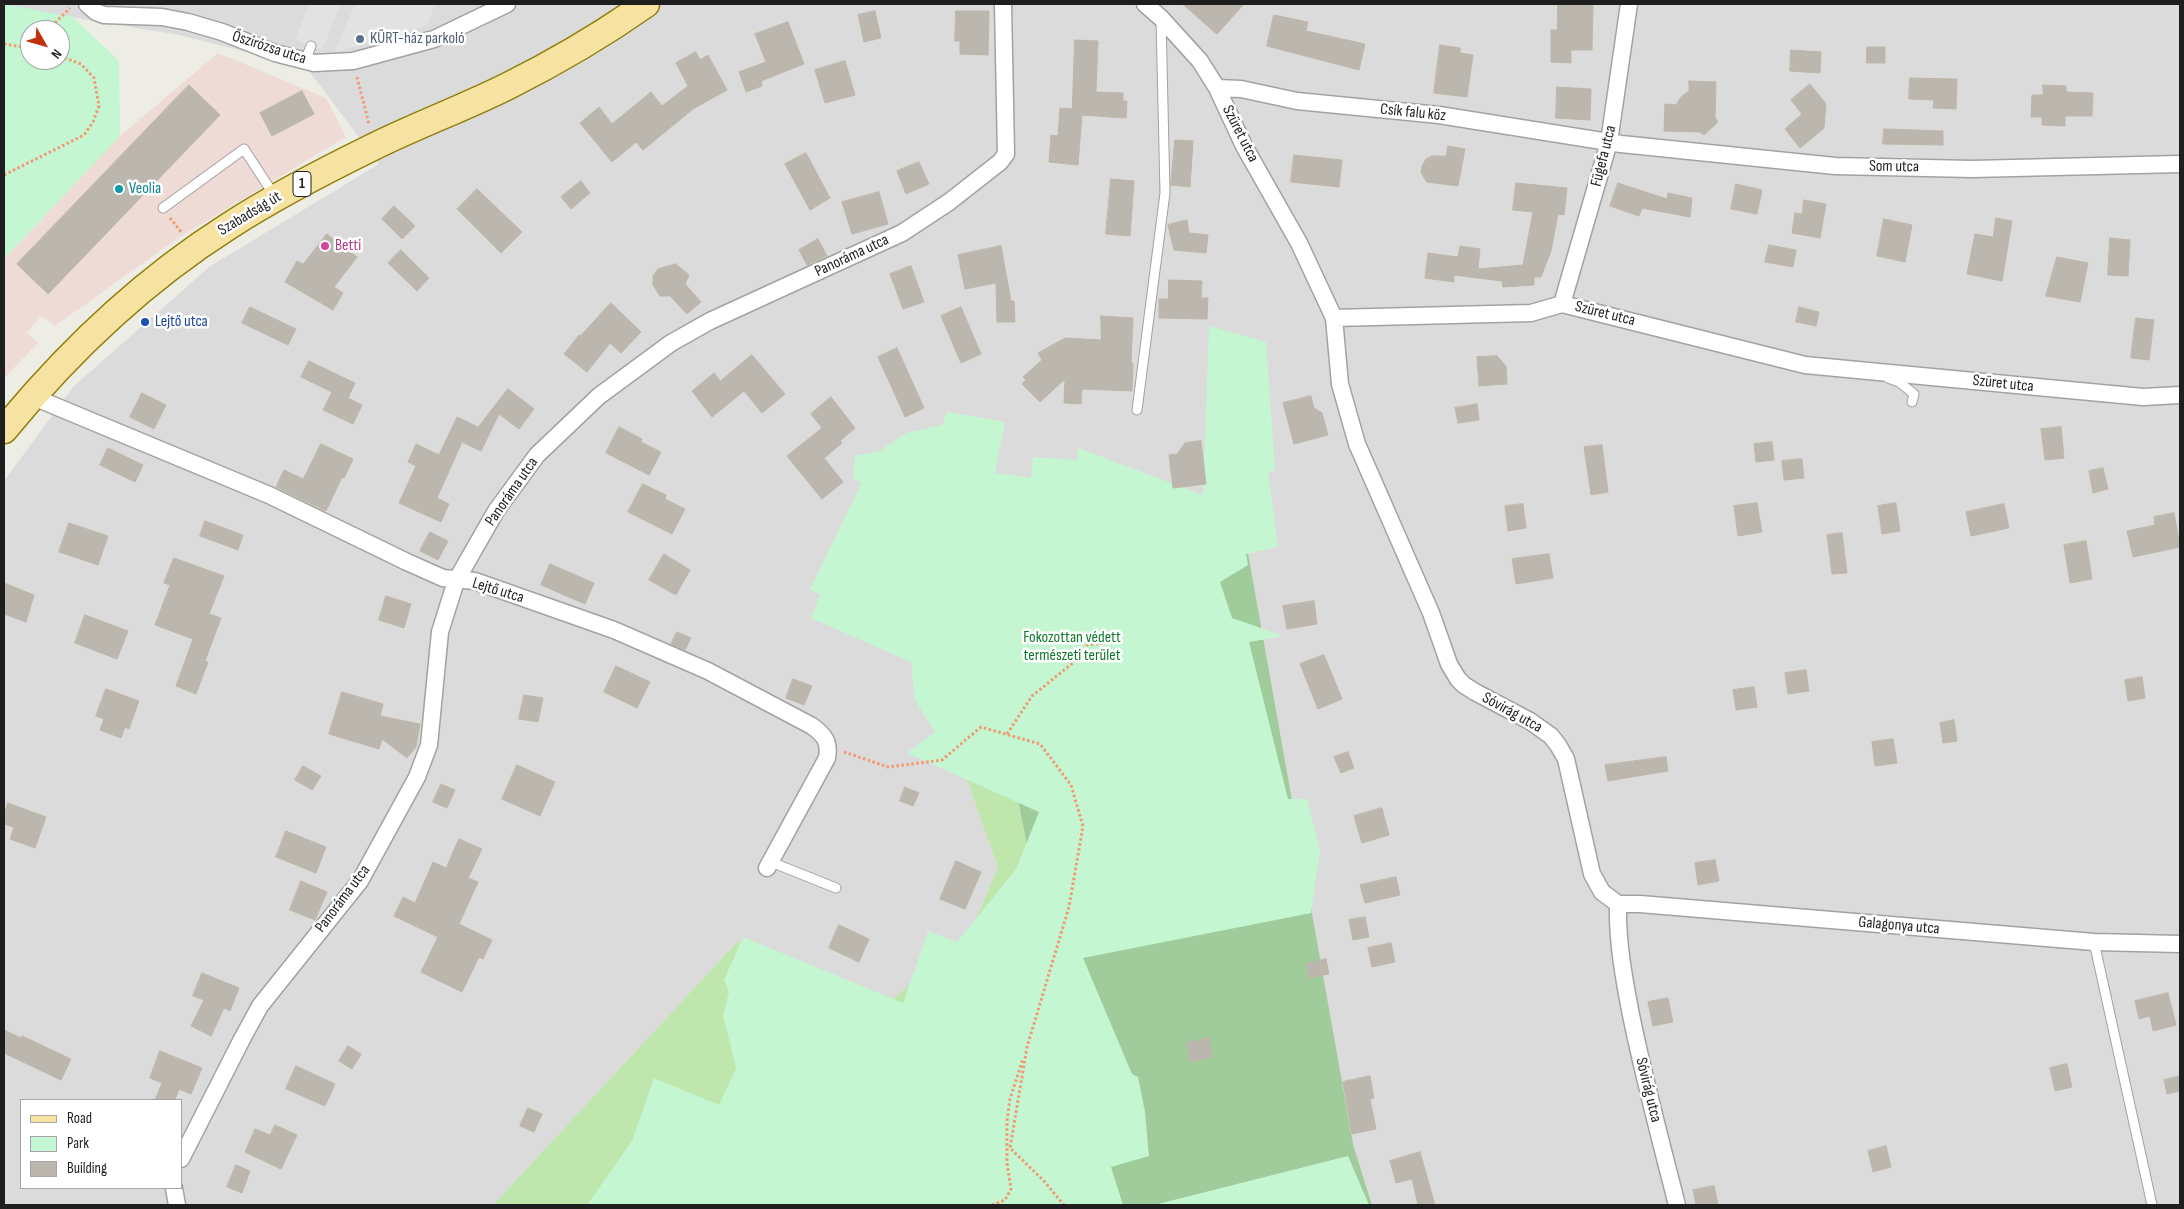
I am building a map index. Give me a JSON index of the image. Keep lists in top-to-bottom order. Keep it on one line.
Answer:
{"streets":{"main road":["1","Szabadság út"],"street":["Őszirózsa utca","Csík falu köz","Szüret utca","Fügefa utca","Som utca","Panoráma utca","Lejtő utca","Sóvirág utca","Galagonya utca"]},"crossings":[["Csík falu köz","Szüret utca"],["Csík falu köz","Fügefa utca"],["Csík falu köz","Som utca"],["Szüret utca","Fügefa utca"],["Szüret utca","Sóvirág utca"],["Fügefa utca","Som utca"],["Szabadság út","Lejtő utca"],["Panoráma utca","Lejtő utca"],["Sóvirág utca","Galagonya utca"]],"parks":["Fokozottan védett természeti terület"],"places":["KÜRT-ház parkoló","Veolia","Betti","Lejtő utca"],"legend":["Road","Park","Building"],"north":"bottom right"}
